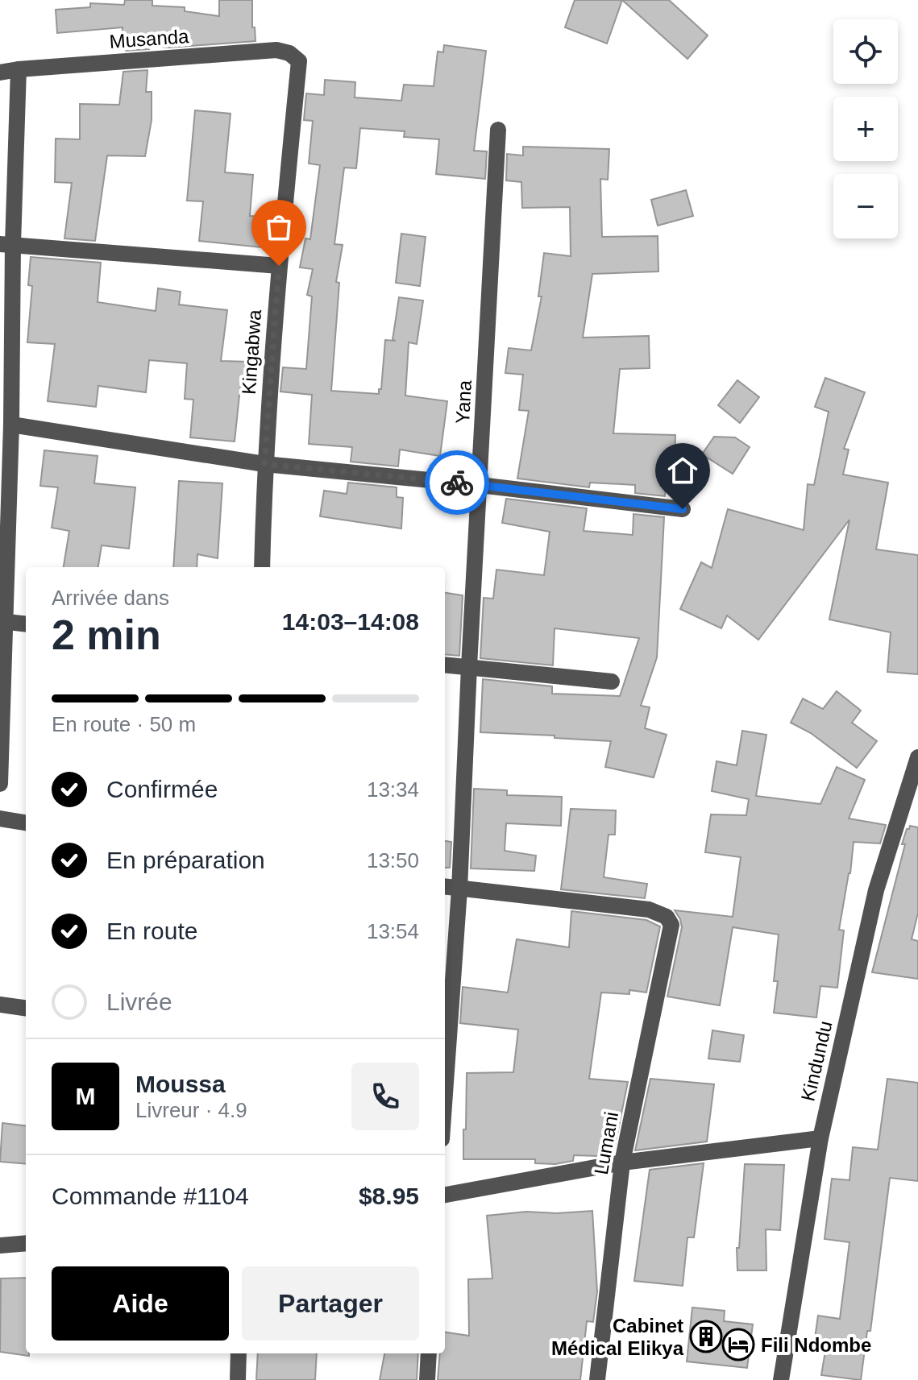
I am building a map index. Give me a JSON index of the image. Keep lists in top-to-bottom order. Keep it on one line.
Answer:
{"streets":{"street":["Musanda","Kingabwa","Yana","Kindundu","Lumani"]},"crossings":[["Musanda","Kingabwa"],["Yana","Lumani"]],"places":{"building":["Cabinet Médical Elikya"],"hotel":["Fili Ndombe"]},"page":{"map_buttons":["+","−"],"heading":["2 min","Arrivée dans","14:03–14:08"],"panel":["Moussa","Livreur · 4.9","Commande #1104","$8.95"],"bar":"En route · 50 m","list":[["Confirmée","13:34"],["En préparation","13:50"],["En route","13:54"],"Livrée"],"round":"M","buttons":["Aide","Partager"]}}
